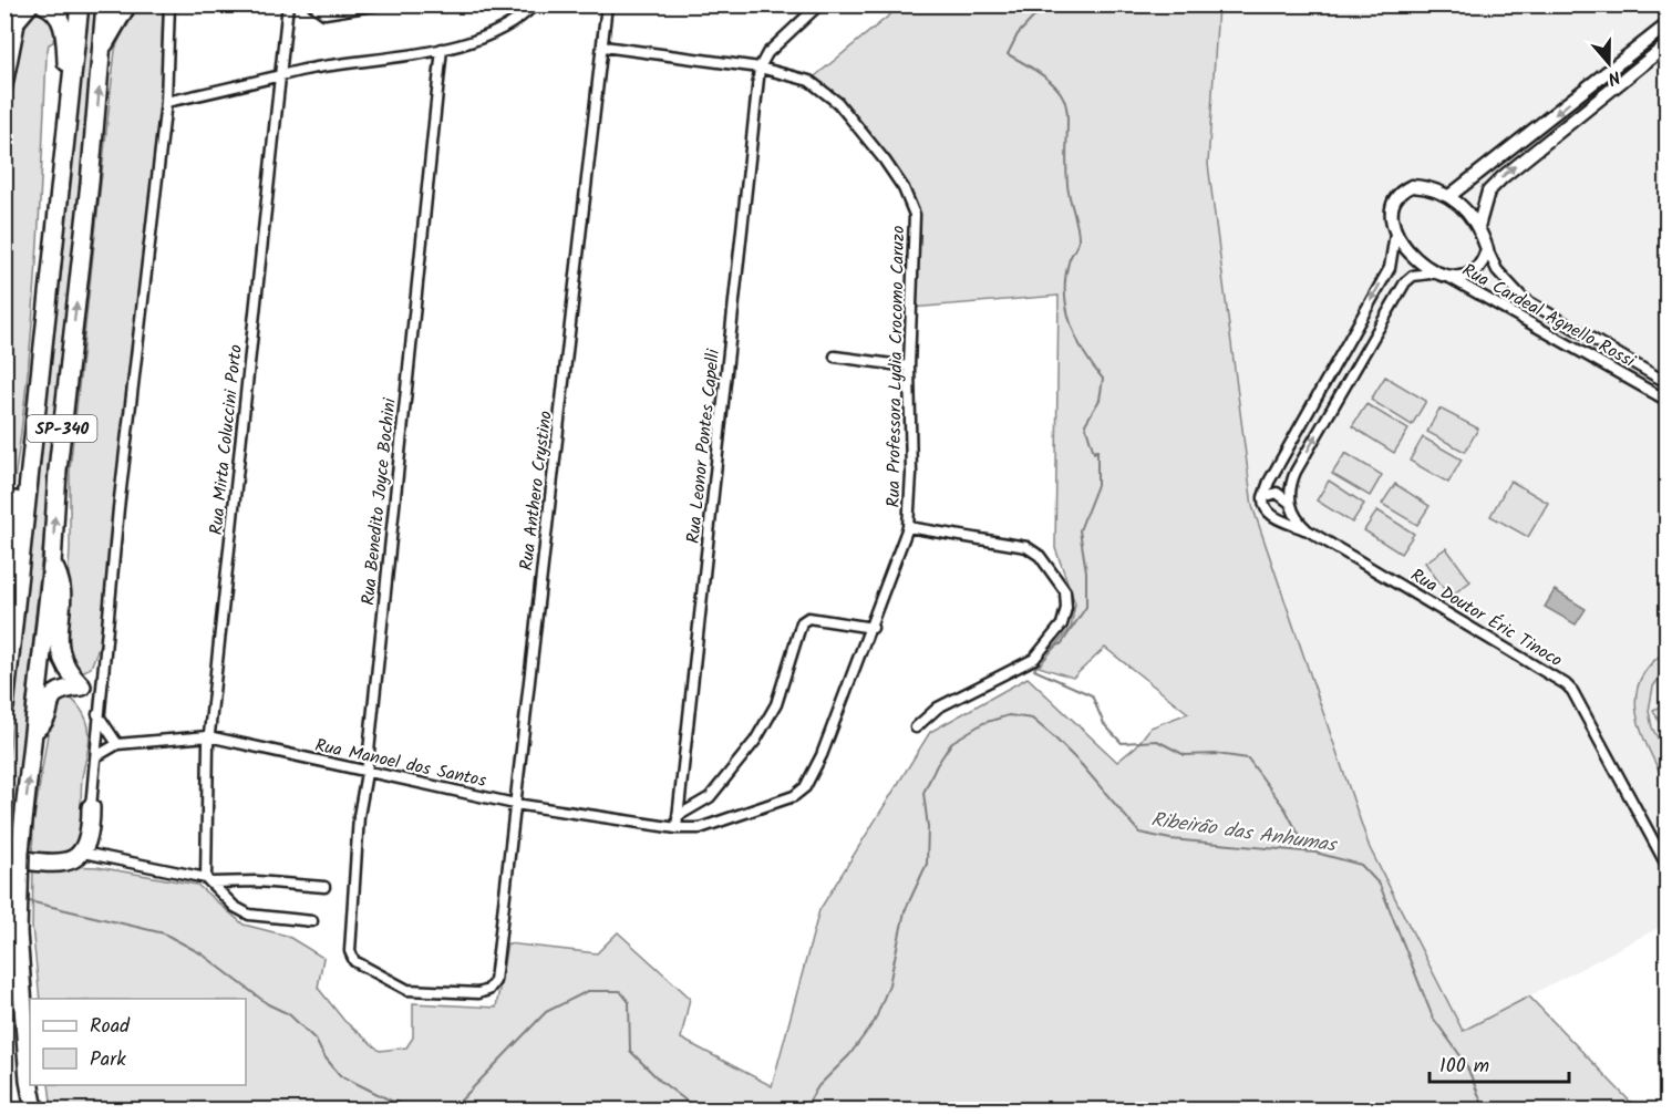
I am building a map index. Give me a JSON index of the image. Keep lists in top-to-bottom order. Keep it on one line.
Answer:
{"streets":{"highway":["SP-340"],"street":["Rua Cardeal Agnello Rossi","Rua Professora Lydia Crocomo Caruzo","Rua Mirta Coluccini Porto","Rua Leonor Pontes Capelli","Rua Anthero Crystino","Rua Benedito Joyce Bochini","Rua Doutor Éric Tinoco","Rua Manoel dos Santos"]},"crossings":[["Rua Professora Lydia Crocomo Caruzo","Rua Leonor Pontes Capelli"],["Rua Professora Lydia Crocomo Caruzo","Rua Manoel dos Santos"],["Rua Mirta Coluccini Porto","Rua Manoel dos Santos"],["Rua Leonor Pontes Capelli","Rua Manoel dos Santos"],["Rua Anthero Crystino","Rua Benedito Joyce Bochini"],["Rua Anthero Crystino","Rua Manoel dos Santos"],["Rua Benedito Joyce Bochini","Rua Manoel dos Santos"]],"water":["Ribeirão das Anhumas"],"legend":["Road","Park"],"scale_bar":"100 m","north":"bottom"}
